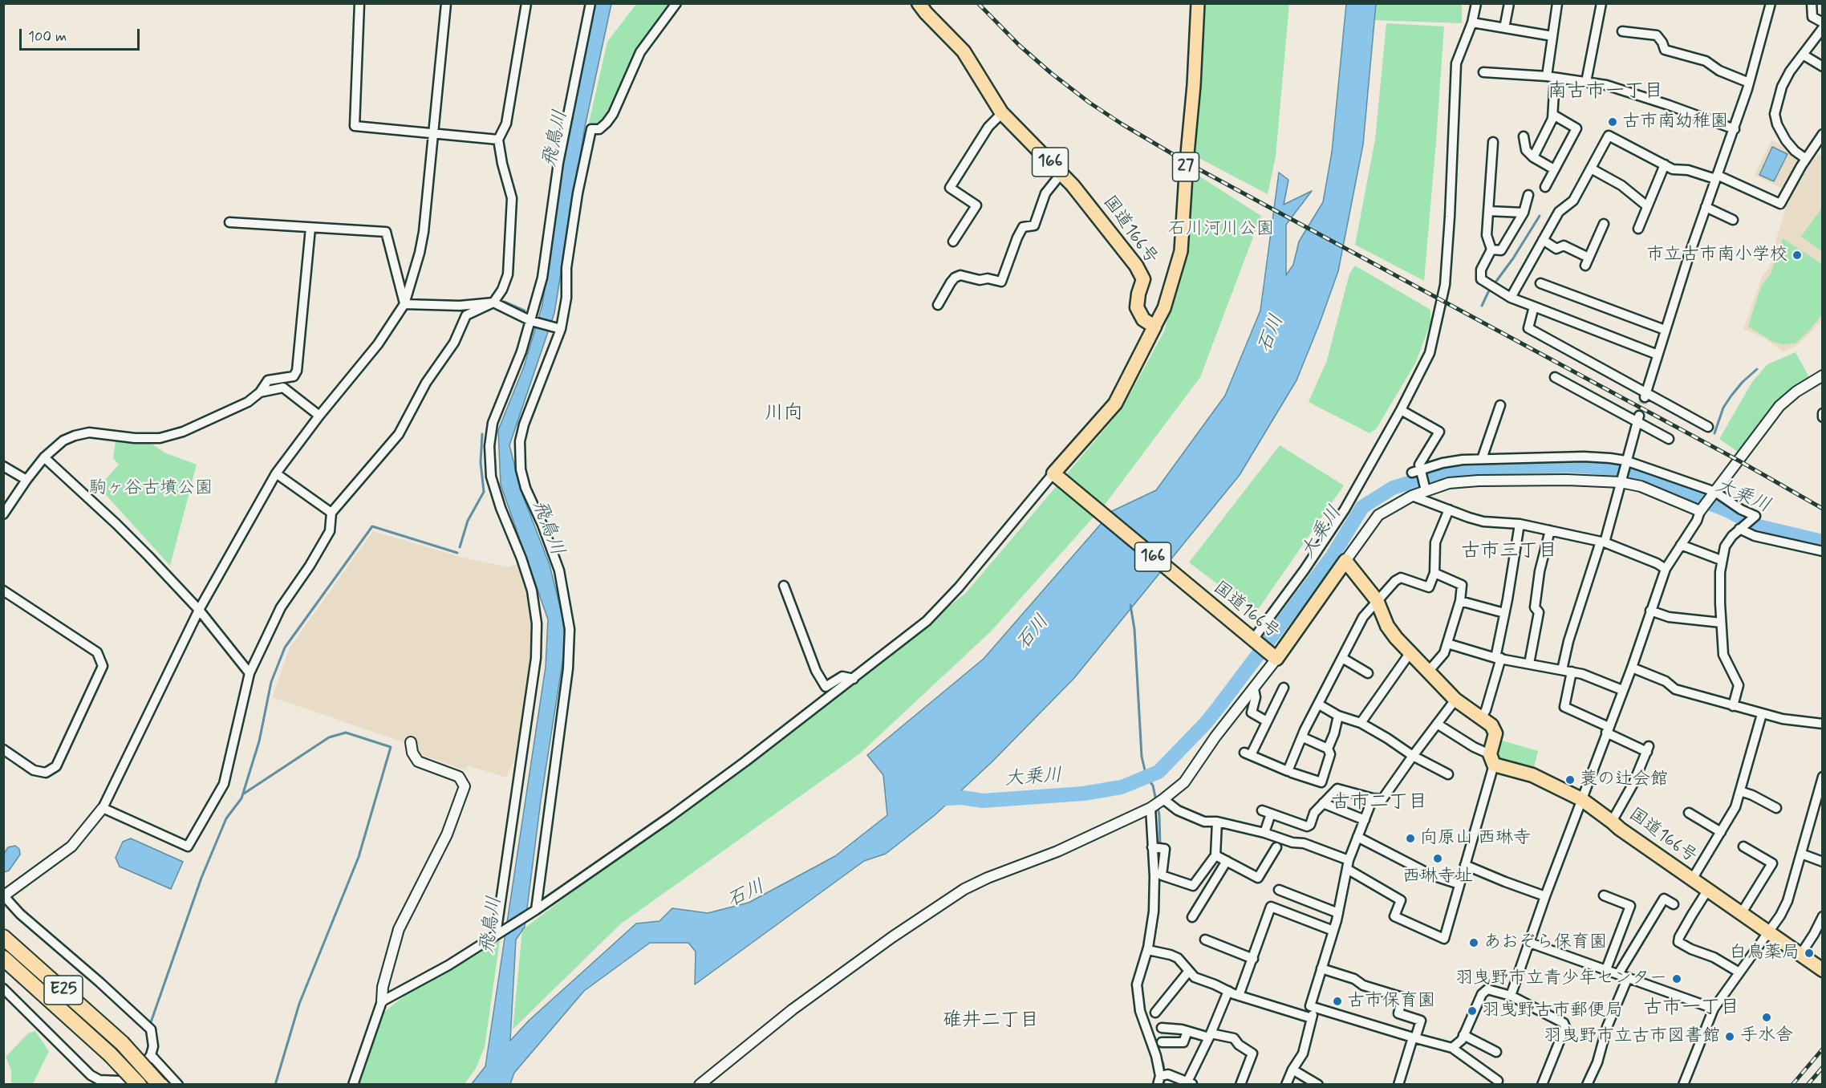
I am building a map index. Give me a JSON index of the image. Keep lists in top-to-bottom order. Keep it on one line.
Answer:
{"streets":{"highway":["166","国道166号","E25"],"main road":["27"]},"crossings":[["27","国道166号"]],"districts":["南古市一丁目","川向","古市三丁目","古市二丁目","古市一丁目","碓井二丁目"],"water":["飛鳥川","石川","大乗川"],"parks":["石川河川公園","駒ヶ谷古墳公園"],"places":["古市南幼稚園","市立古市南小学校","蓑の辻会館","向原山 西琳寺","西琳寺址","あおぞら保育園","白鳥薬局","羽曳野市立青少年センター","古市保育園","羽曳野古市郵便局","手水舎","羽曳野市立古市図書館"],"scale_bar":"100 m"}
